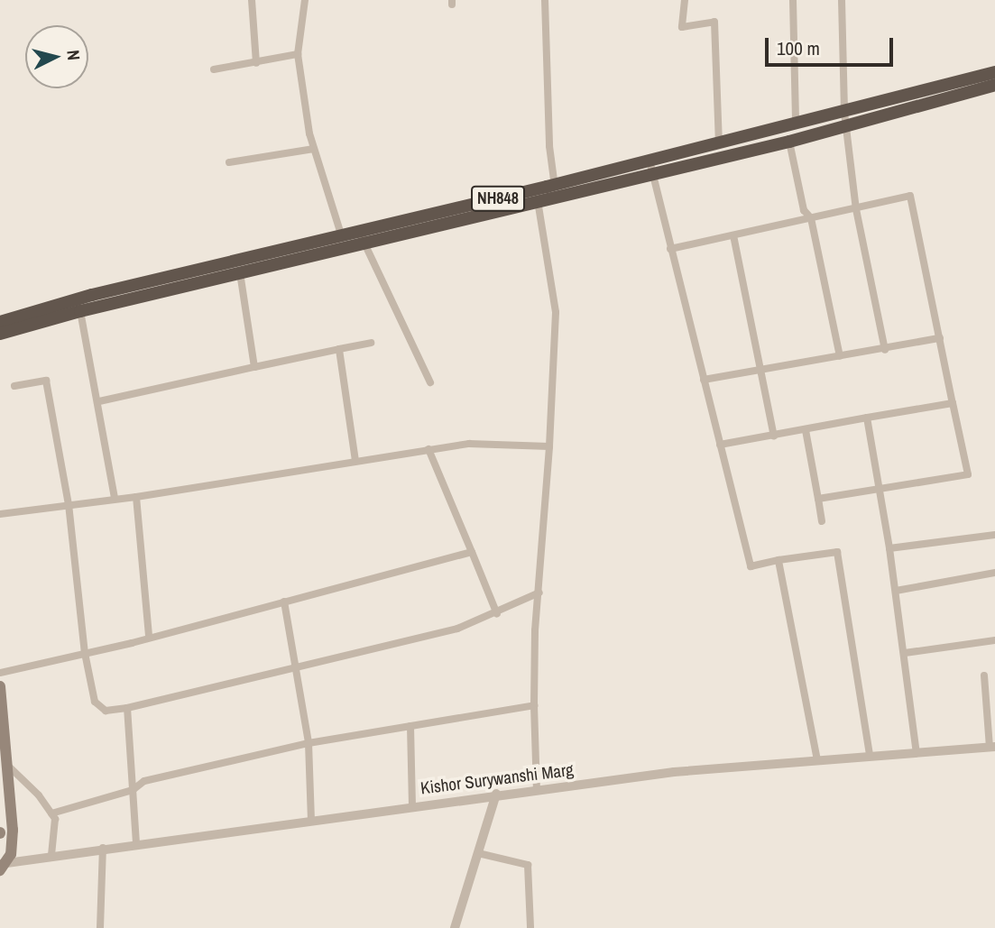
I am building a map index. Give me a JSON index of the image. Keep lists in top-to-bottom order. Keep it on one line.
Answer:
{"streets":{"highway":["NH848"],"street":["Kishor Surywanshi Marg"]},"scale_bar":"100 m","north":"right"}
